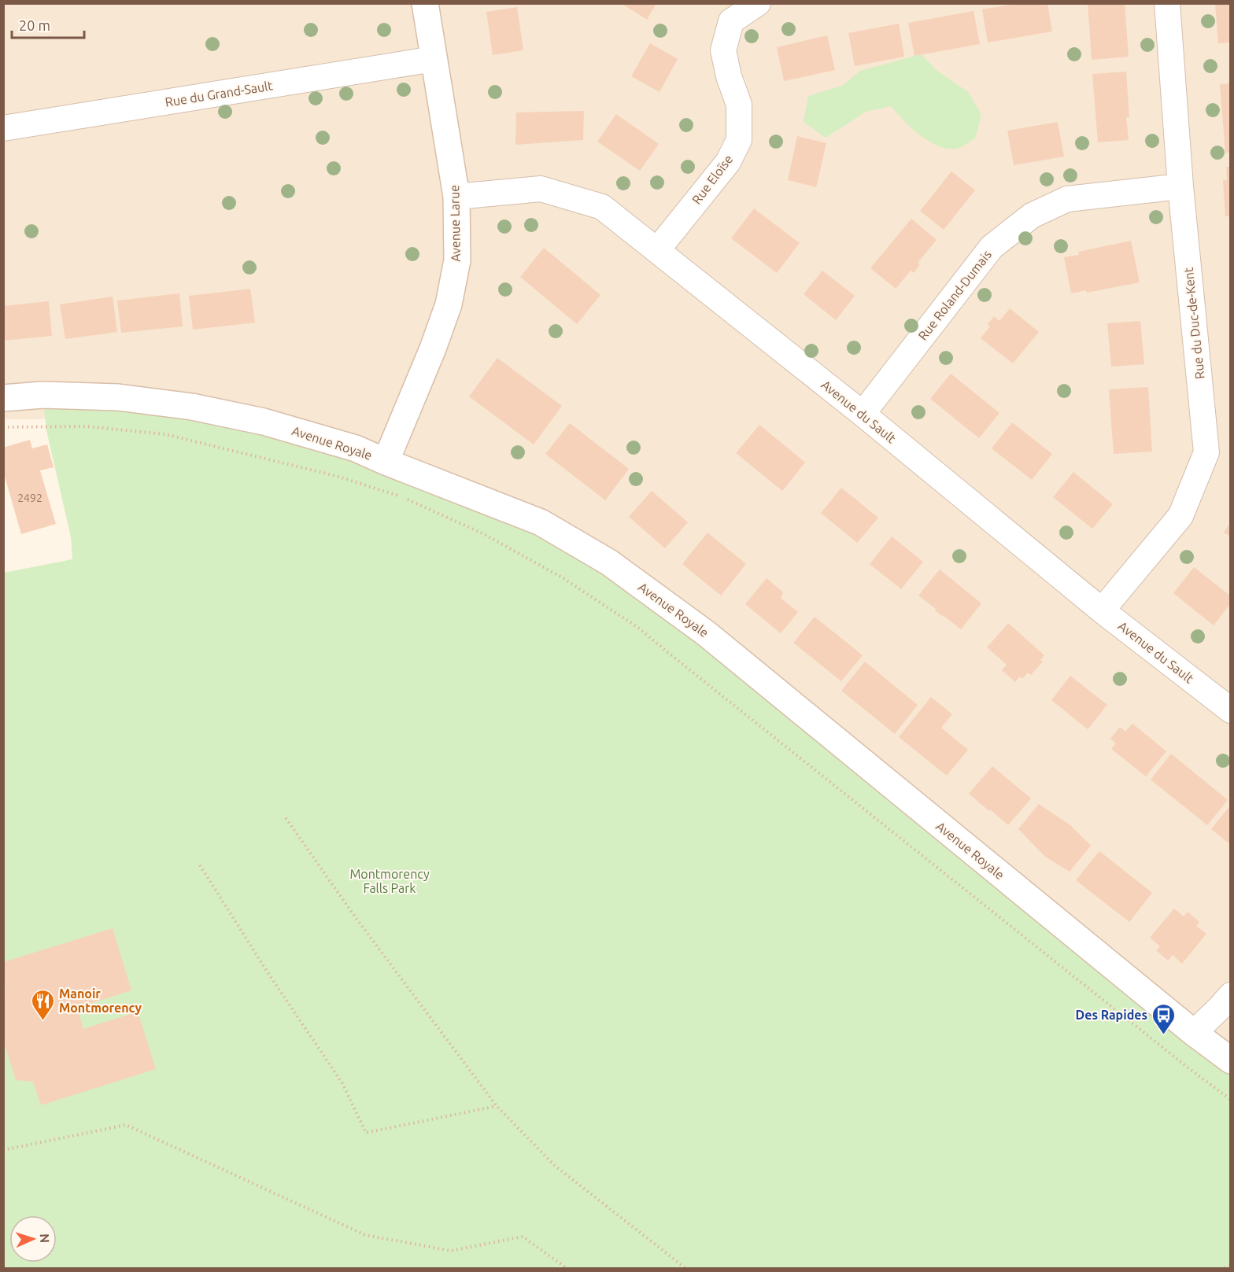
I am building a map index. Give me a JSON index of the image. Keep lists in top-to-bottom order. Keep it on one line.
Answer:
{"streets":{"main road":["Avenue Larue","Avenue Royale"],"street":["Rue du Grand-Sault","Rue Eloïse","Rue Roland-Dumais","Rue du Duc-de-Kent","Avenue du Sault"]},"crossings":[["Rue du Grand-Sault","Avenue Larue"],["Rue Eloïse","Avenue du Sault"],["Avenue Larue","Avenue du Sault"],["Avenue Larue","Avenue Royale"],["Rue Roland-Dumais","Rue du Duc-de-Kent"],["Rue Roland-Dumais","Avenue du Sault"],["Rue du Duc-de-Kent","Avenue du Sault"]],"parks":["Montmorency Falls Park"],"places":{"restaurant":["Manoir Montmorency"],"bus stop":["Des Rapides"]},"house_numbers":["2492"],"scale_bar":"20 m","north":"right"}
